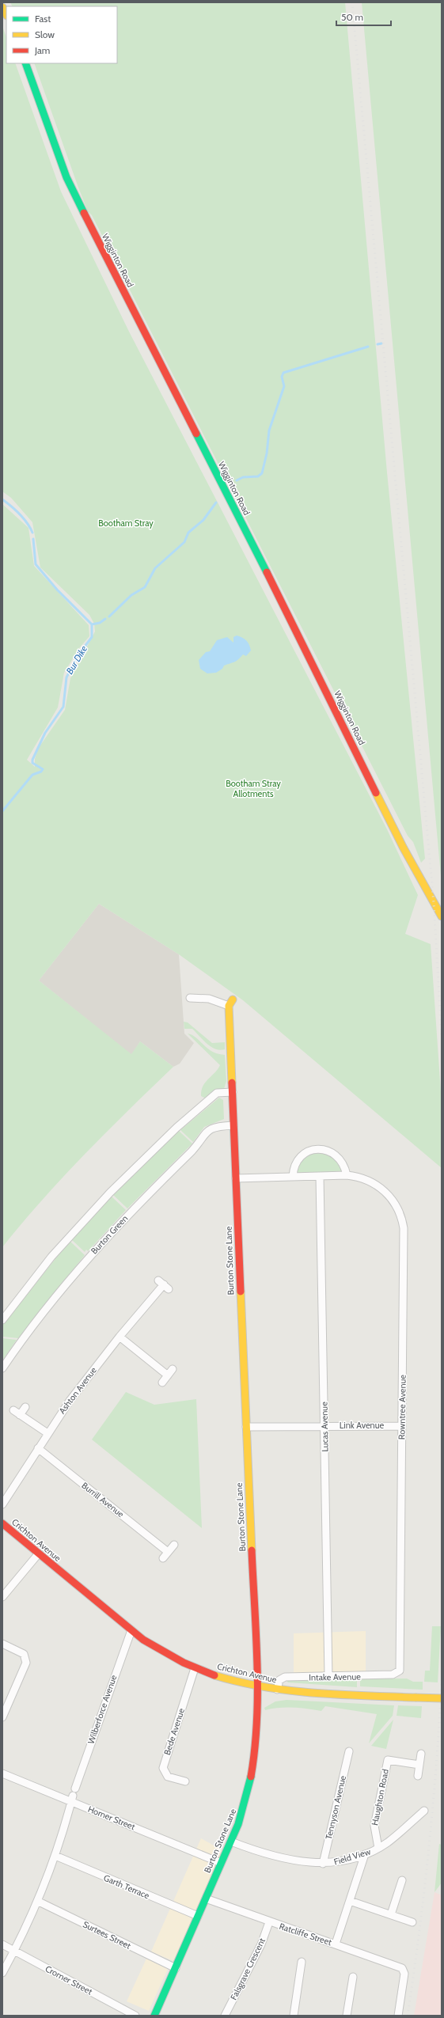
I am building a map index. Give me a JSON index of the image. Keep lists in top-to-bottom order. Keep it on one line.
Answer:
{"streets":{"street":["Wigginton Road","Burton Green","Burton Stone Lane","Ashton Avenue","Rowntree Avenue","Link Avenue","Lucas Avenue","Burrill Avenue","Crichton Avenue","Intake Avenue","Wilberforce Avenue","Bede Avenue","Haughton Road","Tennyson Avenue","Horner Street","Field View","Garth Terrace","Ratcliffe Street","Surtees Street","Falsgrave Crescent","Cromer Street"]},"crossings":[["Burton Green","Burton Stone Lane"],["Burton Stone Lane","Rowntree Avenue"],["Burton Stone Lane","Link Avenue"],["Burton Stone Lane","Crichton Avenue"],["Burton Stone Lane","Horner Street"],["Burton Stone Lane","Field View"],["Burton Stone Lane","Garth Terrace"],["Burton Stone Lane","Ratcliffe Street"],["Burton Stone Lane","Surtees Street"],["Ashton Avenue","Burrill Avenue"],["Rowntree Avenue","Link Avenue"],["Rowntree Avenue","Lucas Avenue"],["Rowntree Avenue","Intake Avenue"],["Link Avenue","Lucas Avenue"],["Lucas Avenue","Intake Avenue"],["Crichton Avenue","Intake Avenue"],["Crichton Avenue","Wilberforce Avenue"],["Crichton Avenue","Bede Avenue"],["Haughton Road","Field View"],["Tennyson Avenue","Field View"],["Ratcliffe Street","Falsgrave Crescent"]],"water":["Bur Dike"],"parks":["Bootham Stray","Bootham Stray Allotments"],"legend":["Fast","Slow","Jam"],"scale_bar":"50 m"}
